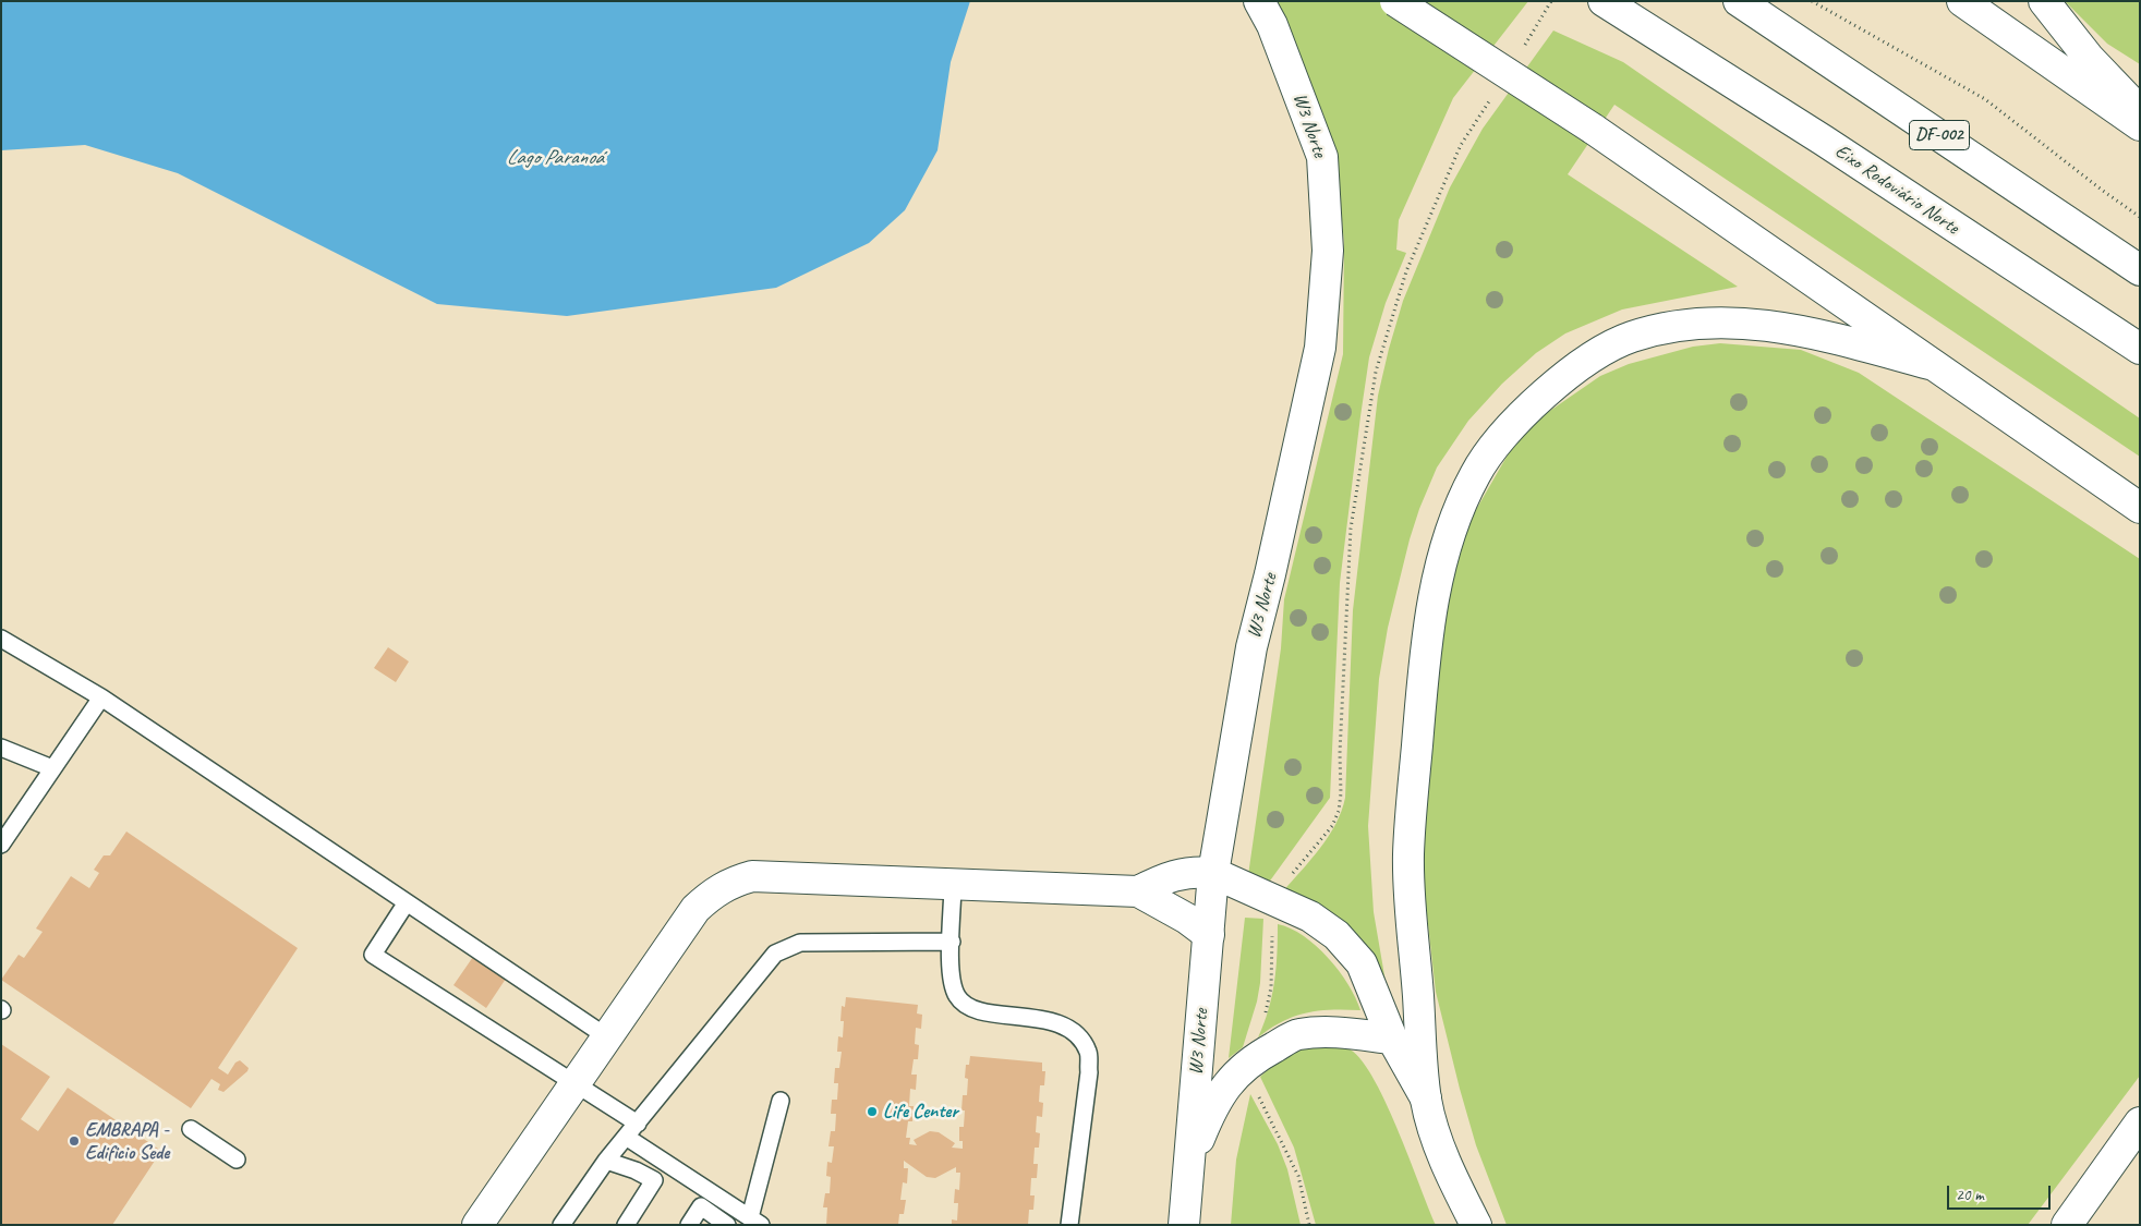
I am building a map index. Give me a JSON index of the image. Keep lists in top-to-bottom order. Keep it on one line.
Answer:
{"streets":{"main road":["W3 Norte","DF-002","Eixo Rodoviário Norte"]},"water":["Lago Paranoá"],"places":["Life Center","EMBRAPA - Edificio Sede"],"scale_bar":"20 m"}
